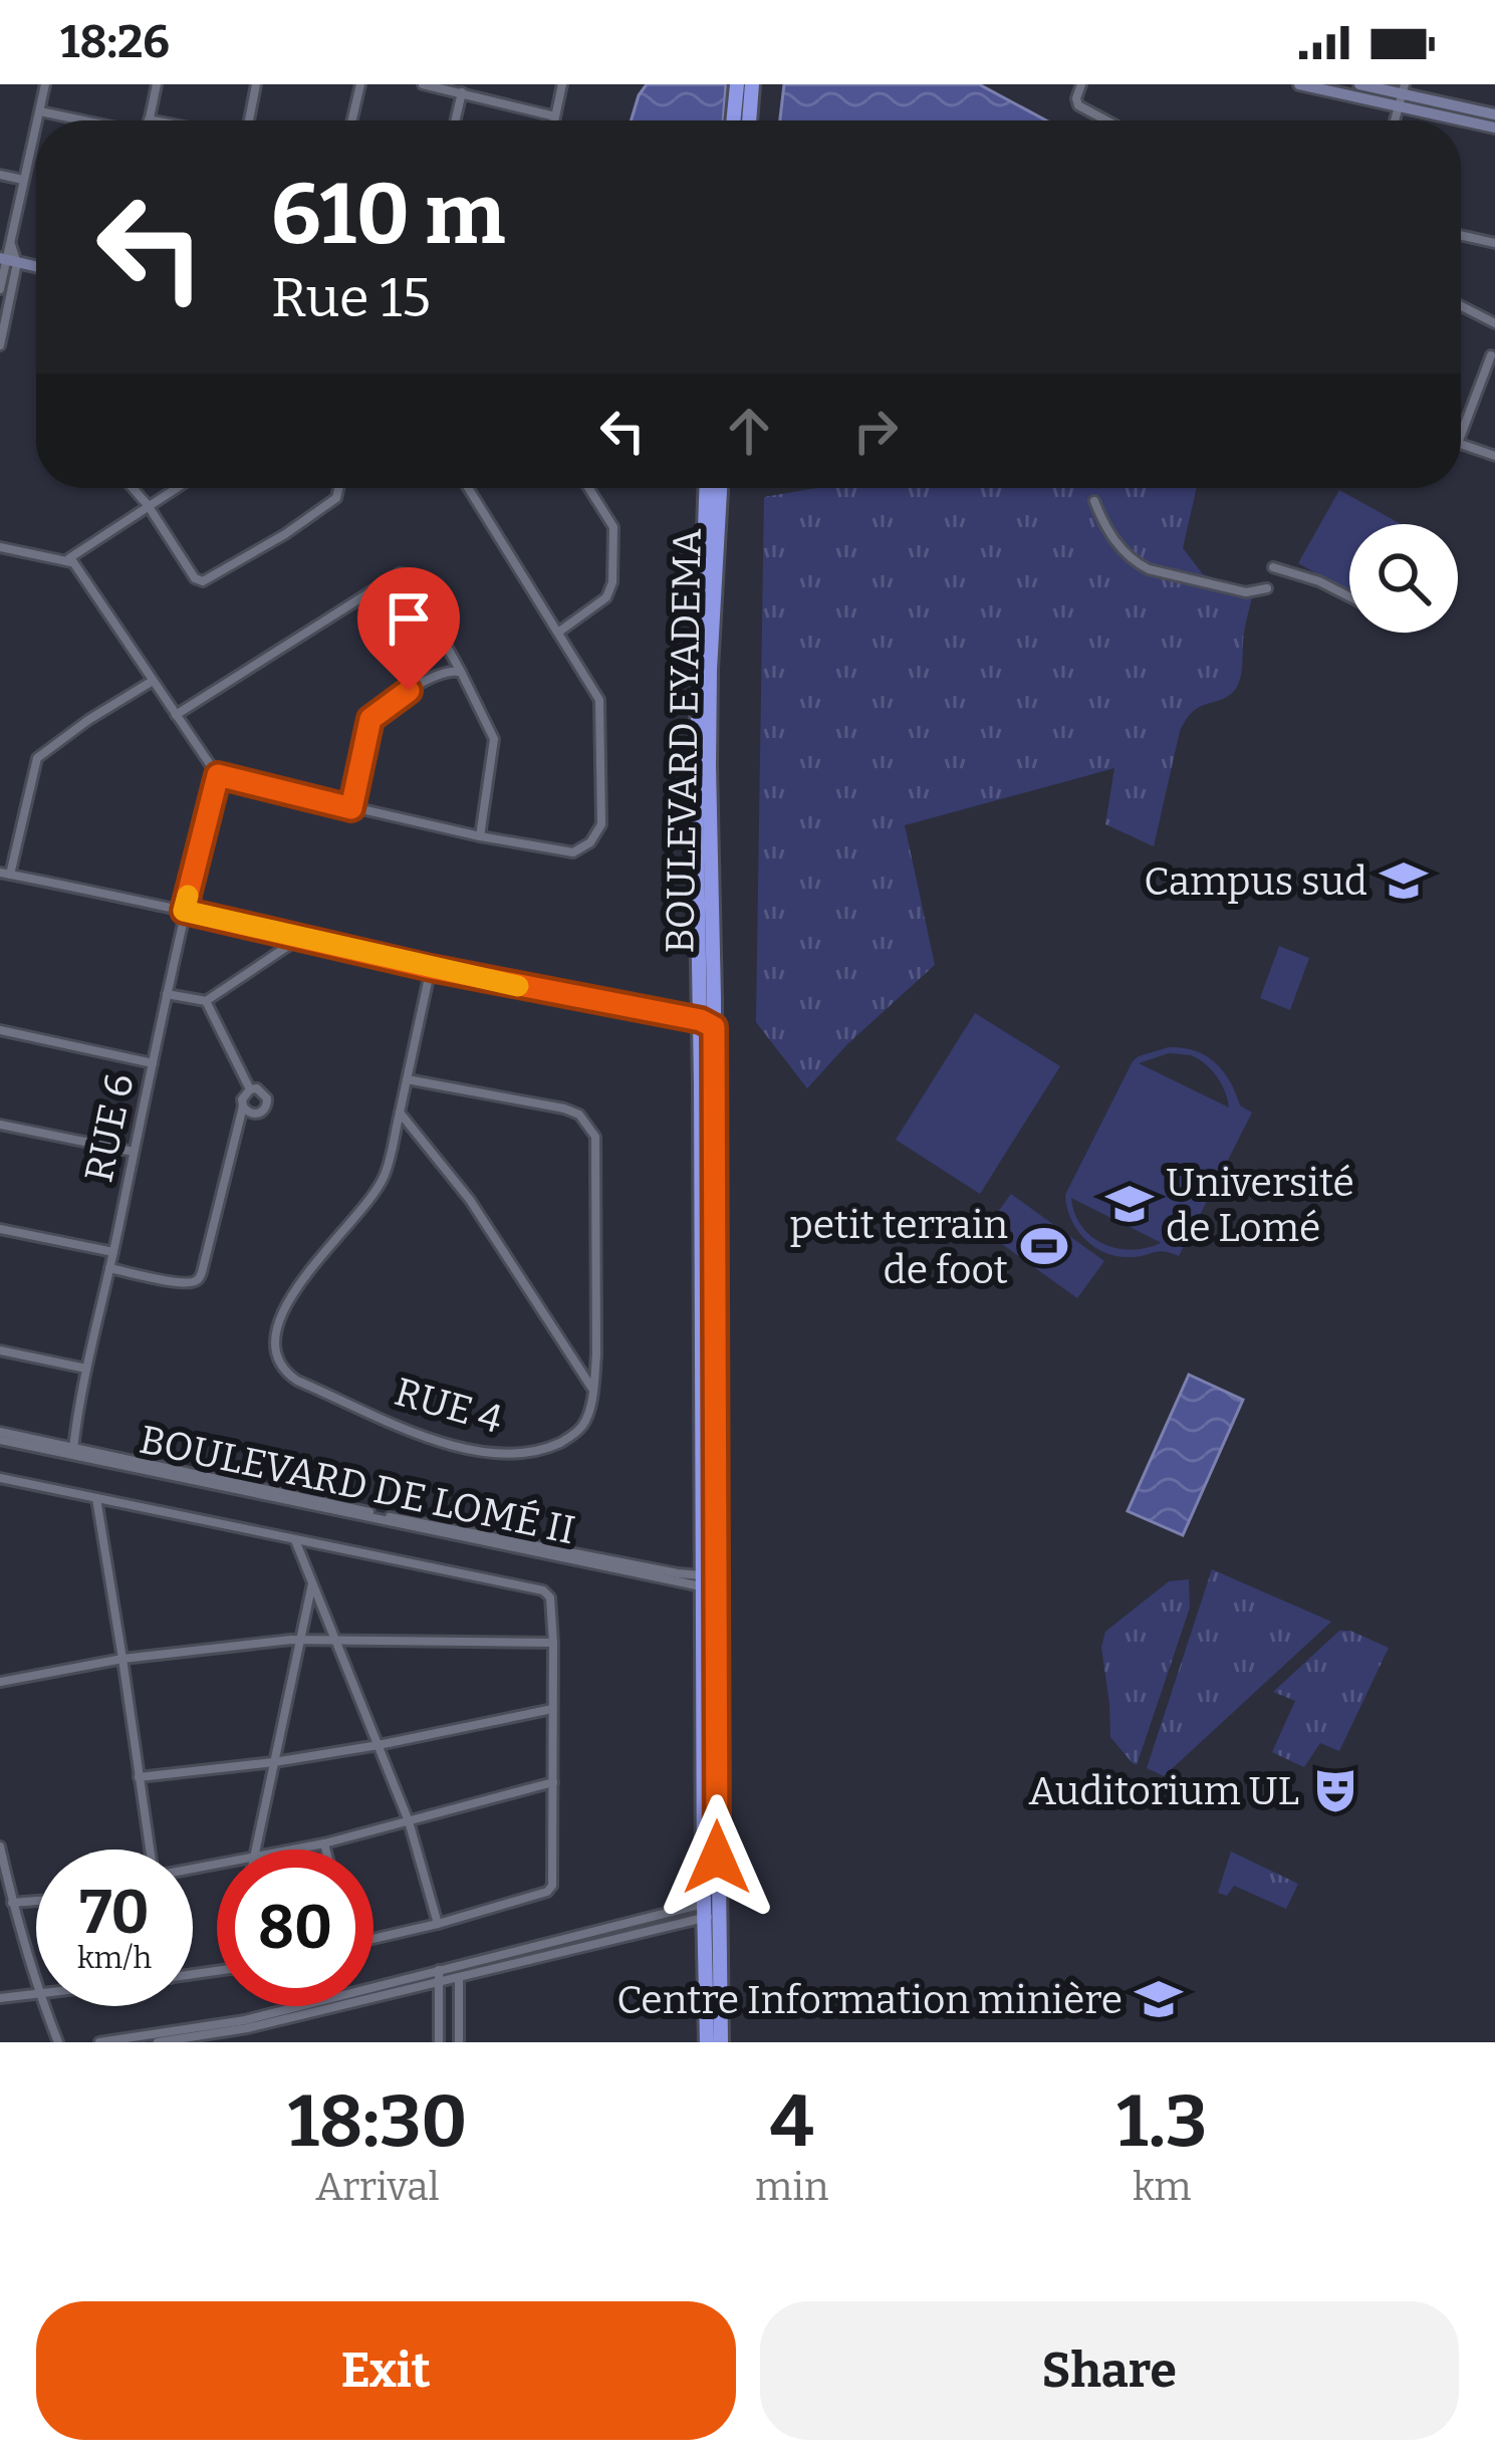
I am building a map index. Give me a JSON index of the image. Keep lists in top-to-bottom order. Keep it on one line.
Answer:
{"streets":{"highway":["BOULEVARD EYADEMA"],"street":["RUE 6","RUE 4","BOULEVARD DE LOMÉ II"]},"crossings":[["BOULEVARD EYADEMA","BOULEVARD DE LOMÉ II"],["RUE 6","BOULEVARD DE LOMÉ II"]],"places":{"school or university":["Campus sud","Université de Lomé","Centre Information minière"],"sports":["petit terrain de foot"],"theatre":["Auditorium UL"]},"page":{"status":"18:26","turn":["610 m","Rue 15"],"speed":"70 km/h","limit":"80","eta":["18:30","Arrival","4","min","1.3","km"],"buttons":["Exit","Share"]}}
